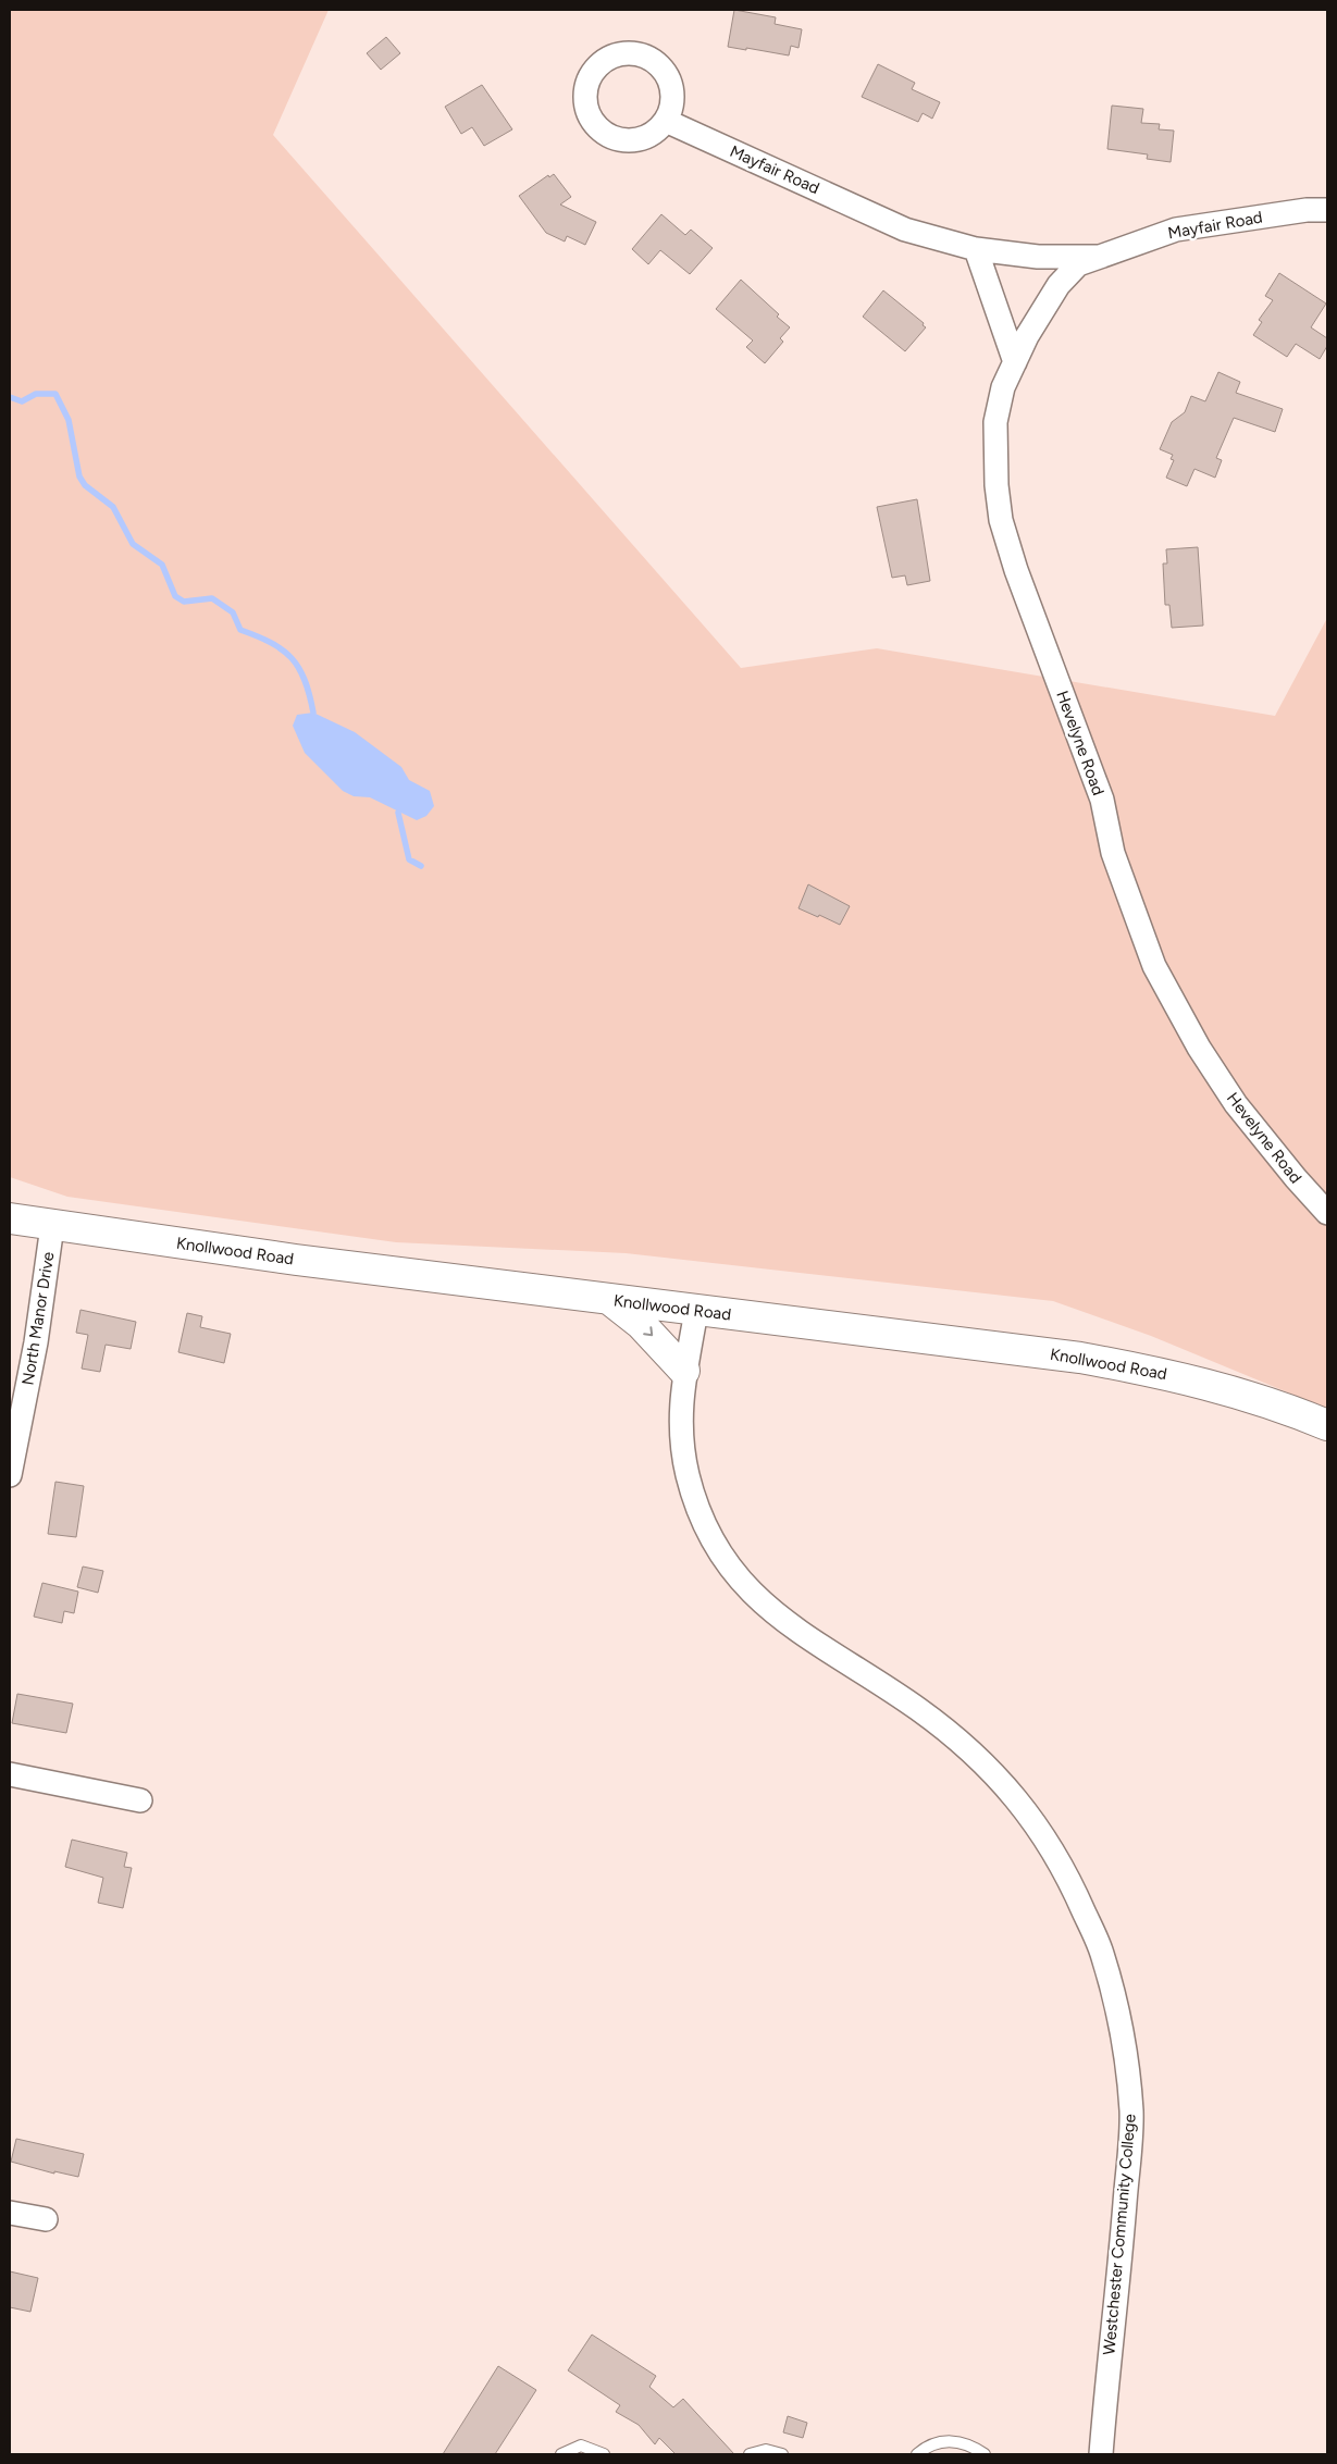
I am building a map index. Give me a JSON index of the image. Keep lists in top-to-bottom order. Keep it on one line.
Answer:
{"streets":{"main road":["Knollwood Road"],"street":["Mayfair Road","Hevelyne Road","North Manor Drive","Westchester Community College"]},"crossings":[["Mayfair Road","Hevelyne Road"],["Knollwood Road","North Manor Drive"],["Knollwood Road","Westchester Community College"]]}
